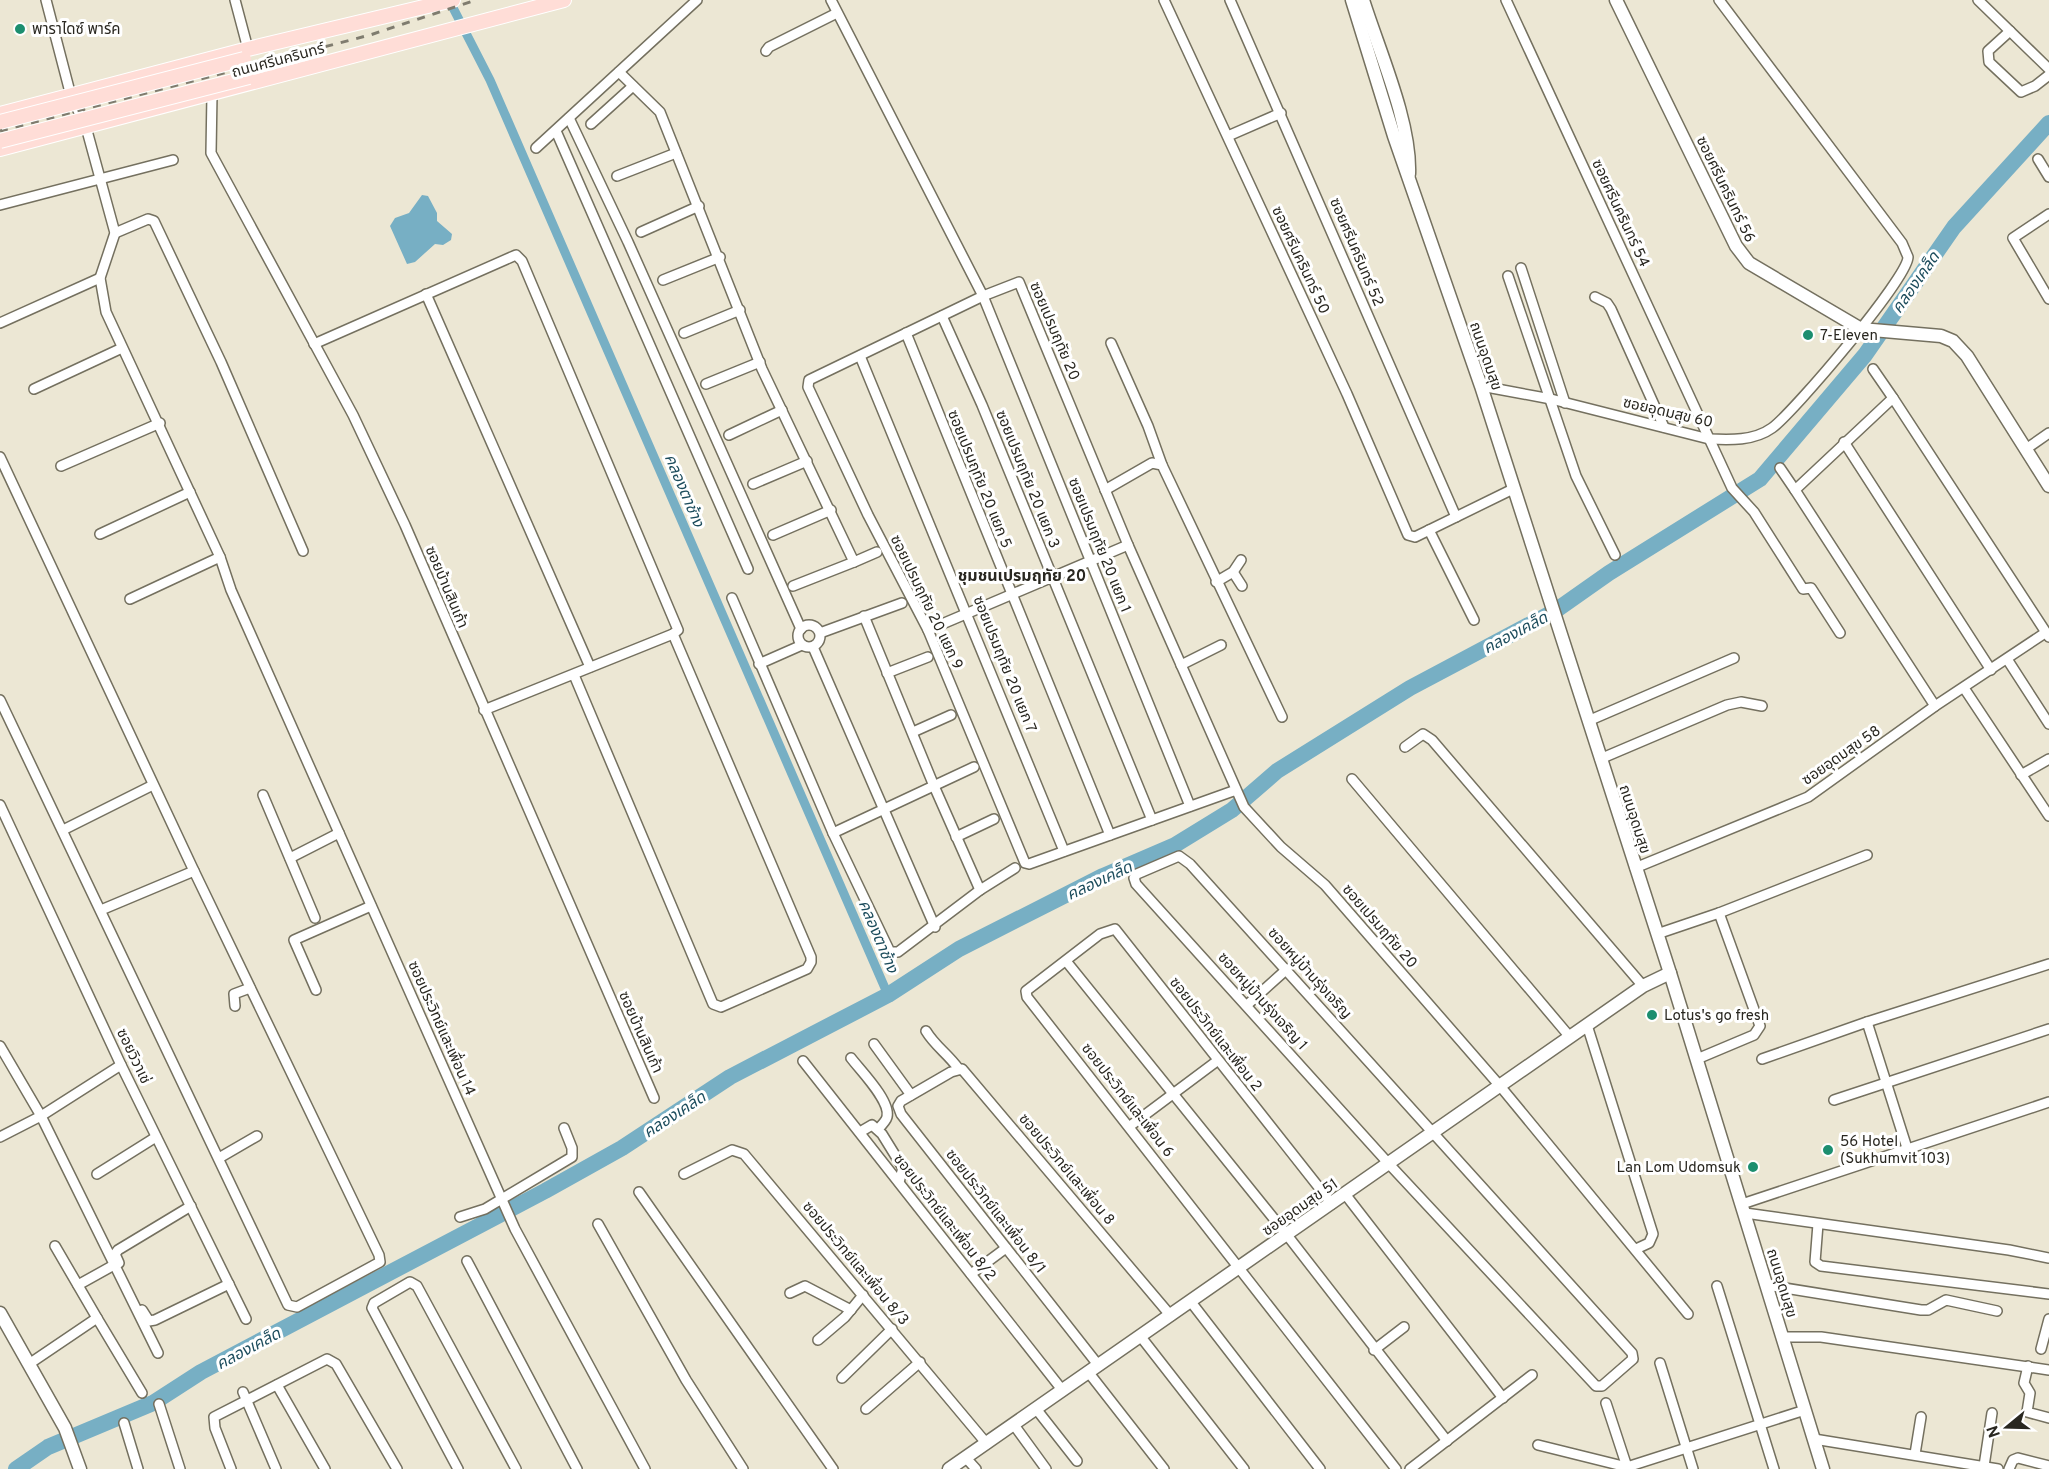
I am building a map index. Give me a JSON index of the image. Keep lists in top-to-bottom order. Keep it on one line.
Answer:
{"streets":{"main road":["ถนนศรีนครินทร์","ซอยศรีนครินทร์ 56","ถนนอุดมสุข","ซอยอุดมสุข 51"],"street":["ซอยศรีนครินทร์ 54","ซอยศรีนครินทร์ 52","ซอยศรีนครินทร์ 50","ซอยเปรมฤทัย 20","ซอยอุดมสุข 60","ซอยเปรมฤทัย 20 แยก 5","ซอยเปรมฤทัย 20 แยก 3","ซอยเปรมฤทัย 20 แยก 1","ซอยบ้านสินเก้า","ซอยเปรมฤทัย 20 แยก 9","ซอยเปรมฤทัย 20 แยก 7","ซอยอุดมสุข 58","ซอยหมู่บ้านรุ่งเจริญ","ซอยหมู่บ้านรุ่งเจริญ 1","ซอยประวิทย์และเพื่อน 14","ซอยประวิทย์และเพื่อน 2","ซอยวิวาเช่","ซอยประวิทย์และเพื่อน 6","ซอยประวิทย์และเพื่อน 8","ซอยประวิทย์และเพื่อน 8/1","ซอยประวิทย์และเพื่อน 8/2","ซอยประวิทย์และเพื่อน 8/3"]},"crossings":[["ถนนศรีนครินทร์","ซอยบ้านสินเก้า"],["ซอยศรีนครินทร์ 56","ซอยอุดมสุข 60"],["ซอยศรีนครินทร์ 54","ซอยอุดมสุข 60"],["ซอยเปรมฤทัย 20","ซอยเปรมฤทัย 20 แยก 5"],["ซอยเปรมฤทัย 20","ซอยเปรมฤทัย 20 แยก 3"],["ซอยเปรมฤทัย 20","ซอยเปรมฤทัย 20 แยก 1"],["ซอยเปรมฤทัย 20","ซอยเปรมฤทัย 20 แยก 9"],["ซอยเปรมฤทัย 20","ซอยเปรมฤทัย 20 แยก 7"],["ซอยเปรมฤทัย 20","ซอยอุดมสุข 51"],["ถนนอุดมสุข","ซอยอุดมสุข 60"],["ถนนอุดมสุข","ซอยอุดมสุข 58"],["ถนนอุดมสุข","ซอยอุดมสุข 51"],["ซอยเปรมฤทัย 20 แยก 9","ซอยเปรมฤทัย 20 แยก 7"],["ซอยหมู่บ้านรุ่งเจริญ","ซอยหมู่บ้านรุ่งเจริญ 1"],["ซอยหมู่บ้านรุ่งเจริญ","ซอยอุดมสุข 51"],["ซอยหมู่บ้านรุ่งเจริญ 1","ซอยอุดมสุข 51"],["ซอยประวิทย์และเพื่อน 2","ซอยประวิทย์และเพื่อน 6"],["ซอยประวิทย์และเพื่อน 2","ซอยอุดมสุข 51"],["ซอยประวิทย์และเพื่อน 6","ซอยอุดมสุข 51"],["ซอยประวิทย์และเพื่อน 8","ซอยอุดมสุข 51"],["ซอยอุดมสุข 51","ซอยประวิทย์และเพื่อน 8/1"],["ซอยอุดมสุข 51","ซอยประวิทย์และเพื่อน 8/2"],["ซอยอุดมสุข 51","ซอยประวิทย์และเพื่อน 8/3"]],"districts":["ชุมชนเปรมฤทัย 20"],"water":["คลองเคล็ด","คลองตาช้าง"],"places":["พาราไดซ์ พาร์ค","7-Eleven","Lotus's go fresh","56 Hotel (Sukhumvit 103)","Lan Lom Udomsuk"],"north":"left"}
